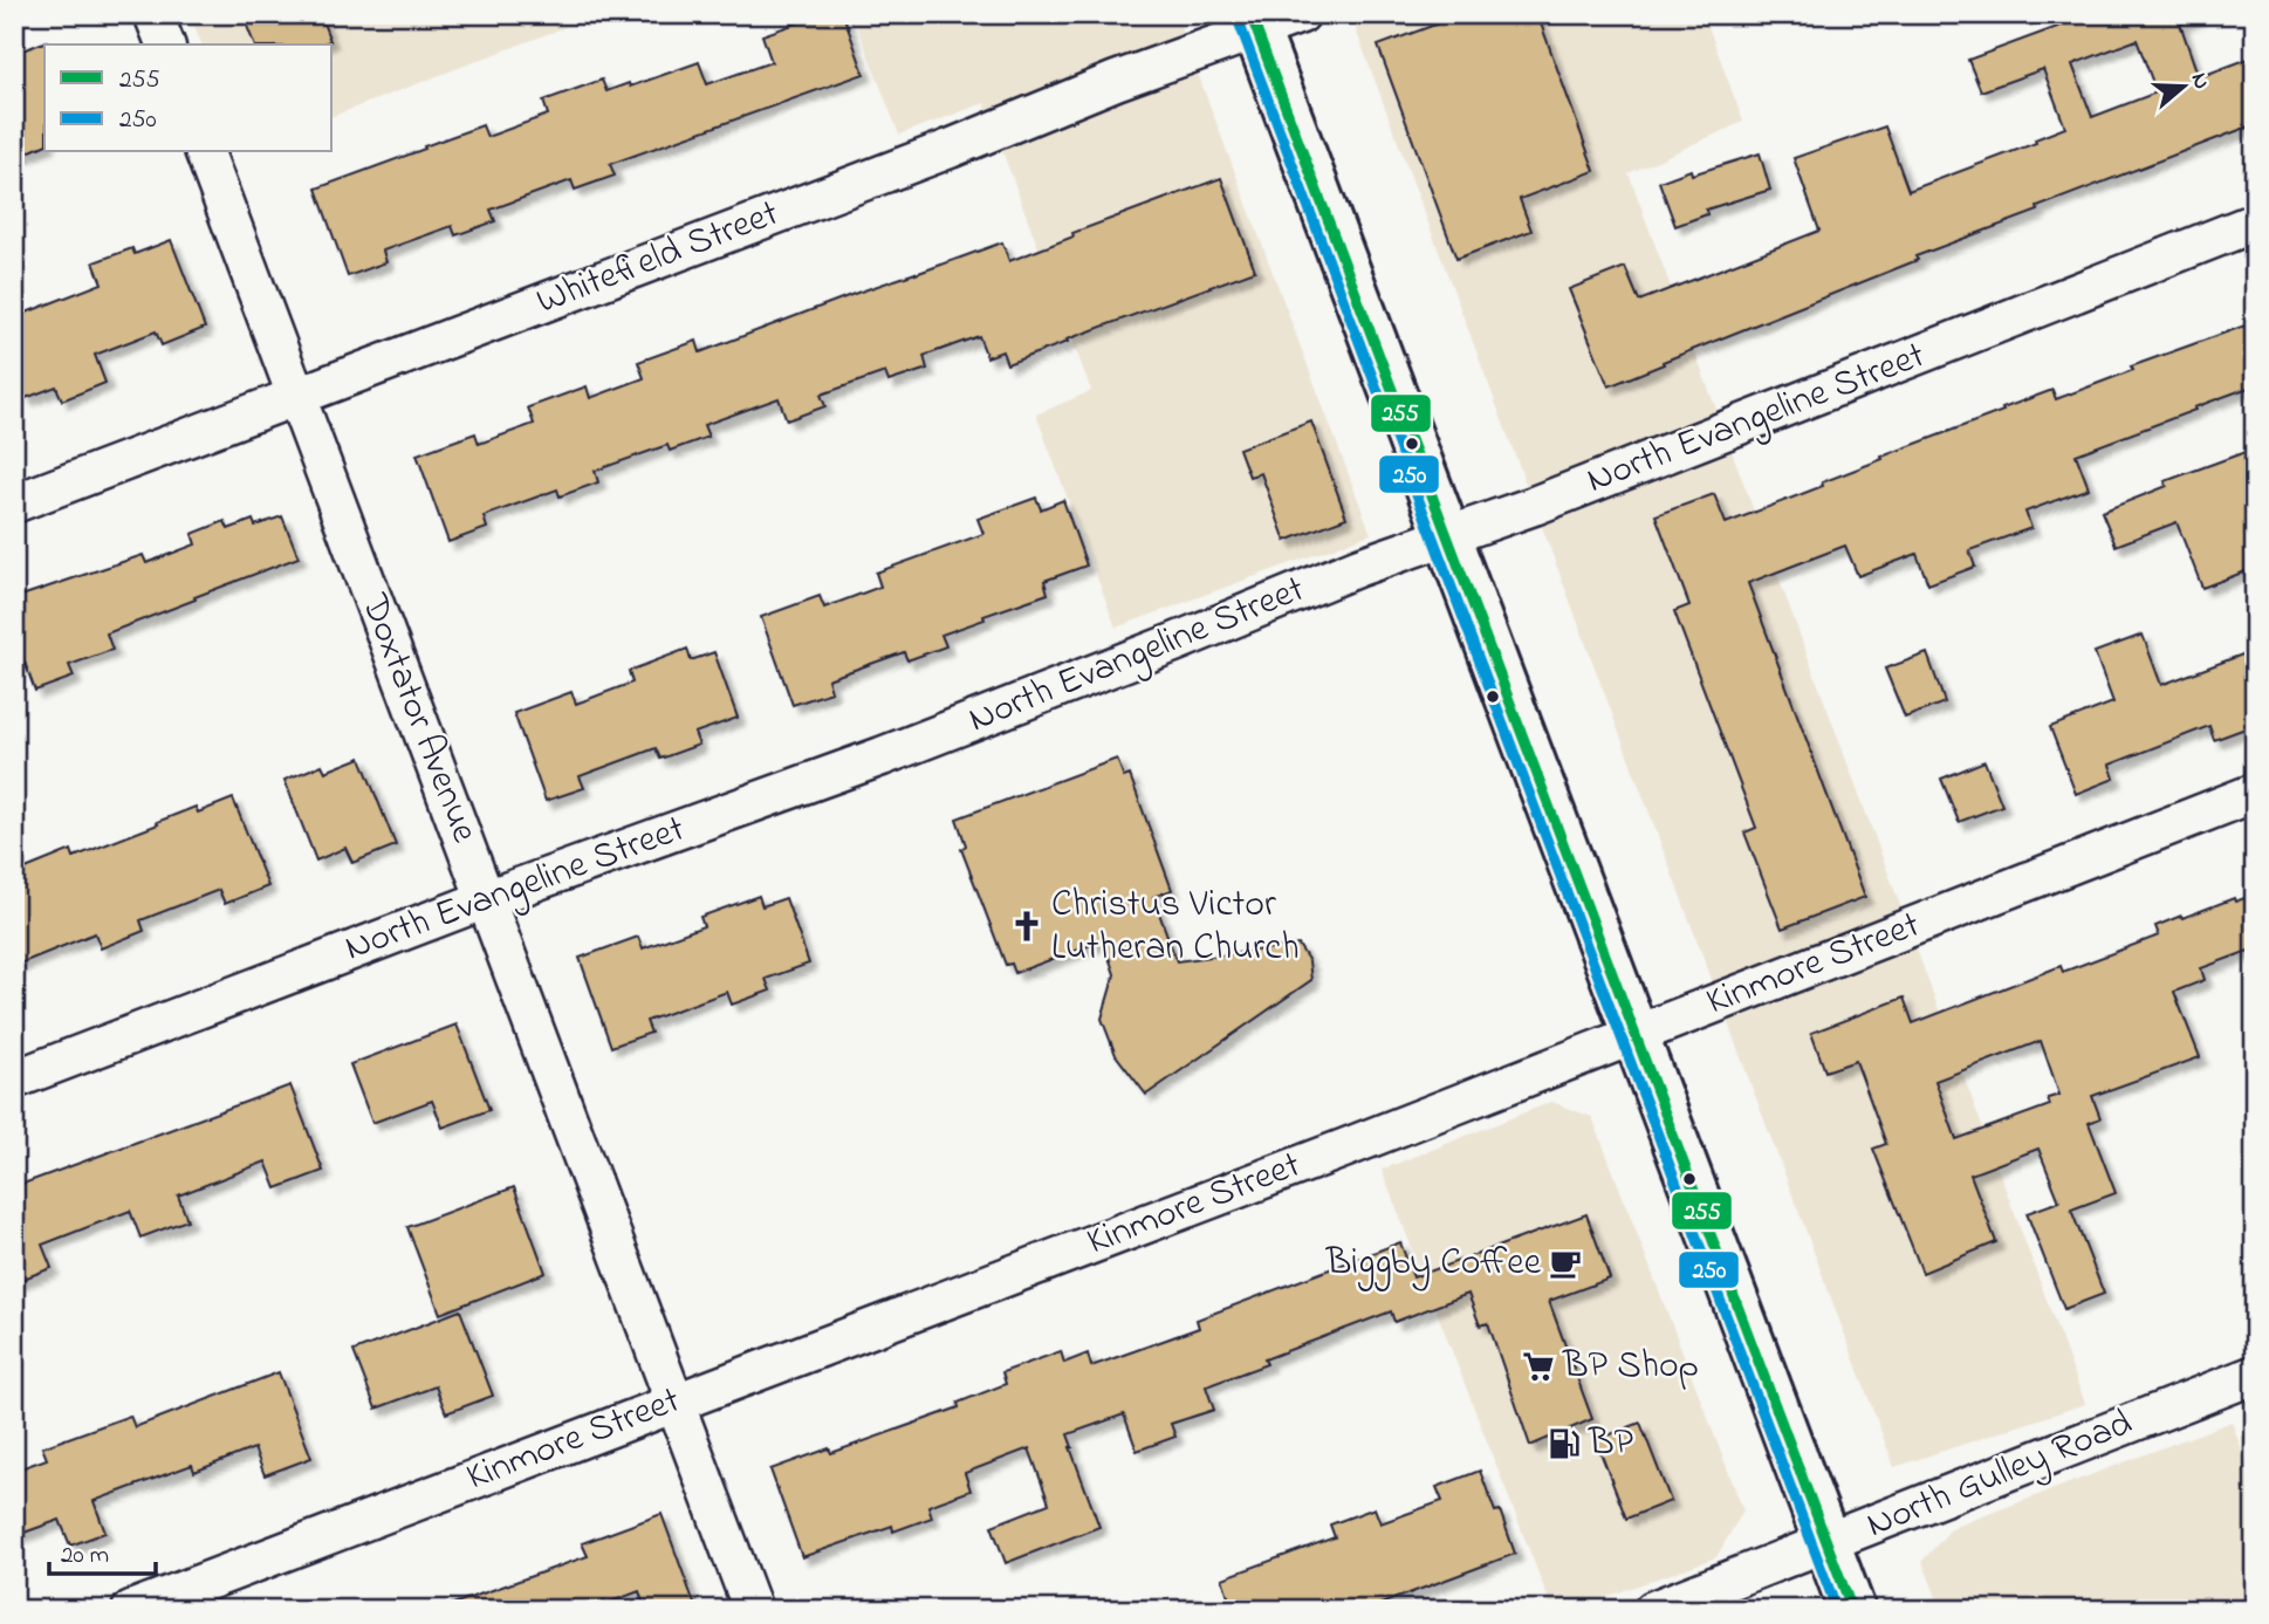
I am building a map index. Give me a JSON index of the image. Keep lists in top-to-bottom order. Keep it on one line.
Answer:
{"streets":{"street":["Whitefield Street","North Evangeline Street","Doxtator Avenue","Kinmore Street","North Gulley Road"]},"crossings":[["Whitefield Street","Doxtator Avenue"],["North Evangeline Street","Doxtator Avenue"],["Doxtator Avenue","Kinmore Street"]],"places":{"church":["Christus Victor Lutheran Church"],"cafe":["Biggby Coffee"],"supermarket":["BP Shop"],"fuel station":["BP"]},"lines":["transit line 255","transit line 250"],"legend":["255","250"],"scale_bar":"20 m","north":"right"}
